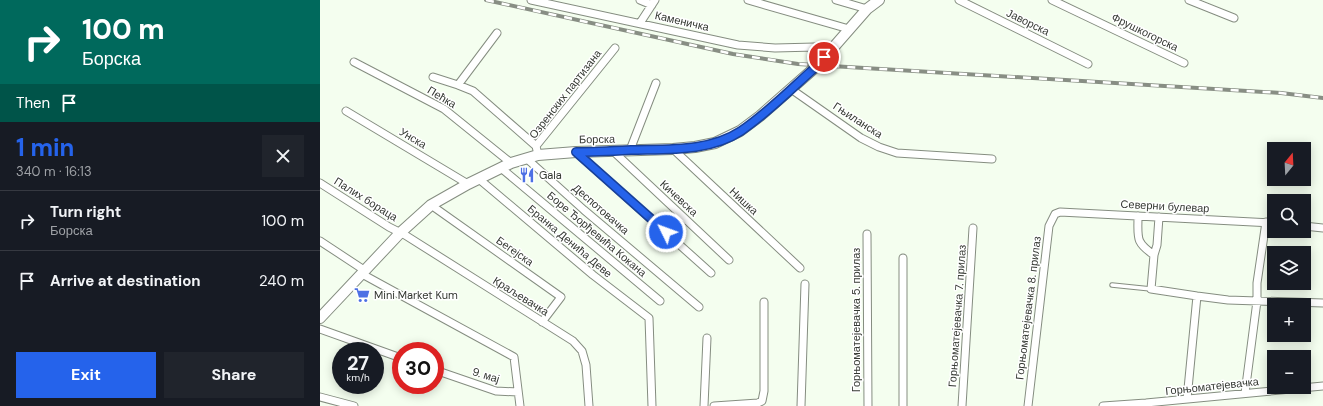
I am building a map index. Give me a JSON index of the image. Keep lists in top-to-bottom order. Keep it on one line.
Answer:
{"streets":{"street":["Каменичка","Јаворска","Фрушкогорска","Озренских партизана","Пећка","Гњиланска","Унска","Борска","Кичевска","Палих бораца","Нишка","Северни булевар","Деспотовачка","Боре Ђорђевића Кокана","Бранка Денића Деве","Бегејска","Краљевачка","Горњоматејевачка 8. прилаз","Горњоматејевачка 7. прилаз","Горњоматејевачка 5. прилаз","9. мај","Горњоматејевачка"]},"crossings":[["Каменичка","Борска"],["Озренских партизана","Борска"],["Пећка","Борска"],["Гњиланска","Борска"],["Унска","Борска"],["Борска","Кичевска"],["Борска","Палих бораца"],["Борска","Нишка"],["Борска","Деспотовачка"],["Борска","Боре Ђорђевића Кокана"],["Борска","Бранка Денића Деве"],["Борска","Бегејска"],["Борска","Краљевачка"],["Палих бораца","Краљевачка"],["Северни булевар","Горњоматејевачка 8. прилаз"],["Бегејска","Краљевачка"]],"places":{"restaurant":["Gala"],"supermarket":["Mini Market Kum"]},"north":"top","page":{"turn":["100 m","Борска"],"then":"Then","heading":["1 min","340 m · 16:13"],"map_buttons":["+","−"],"list":[{"name":"Turn right","note":"Борска","value":"100 m"},{"name":"Arrive at destination","value":"240 m"}],"speed":"27 km/h","limit":"30","buttons":["Exit","Share"]}}
